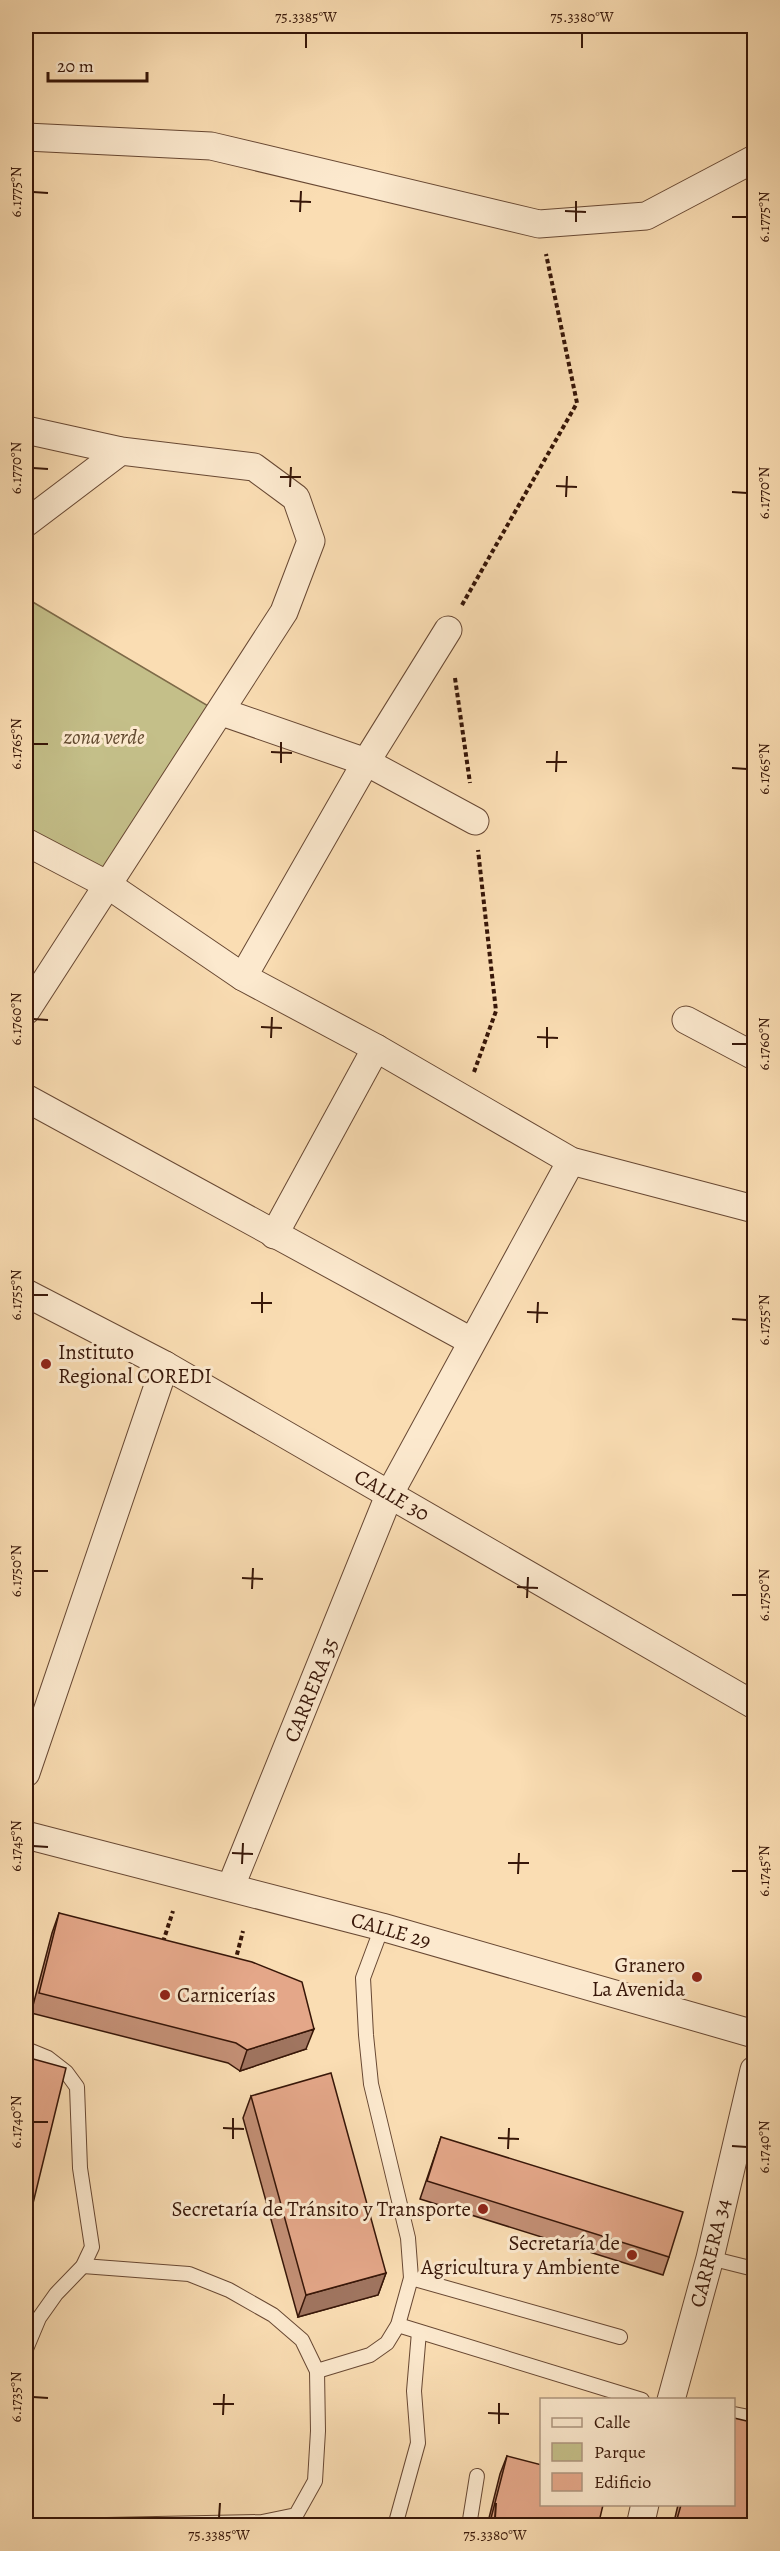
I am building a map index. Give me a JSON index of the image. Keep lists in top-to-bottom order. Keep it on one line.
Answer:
{"streets":{"street":["CALLE 30","CARRERA 35","CALLE 29","CARRERA 34"]},"crossings":[["CALLE 30","CARRERA 35"],["CARRERA 35","CALLE 29"]],"parks":["zona verde"],"places":["Instituto Regional COREDI","Granero La Avenida","Carnicerías","Secretaría de Tránsito y Transporte","Secretaría de Agricultura y Ambiente"],"legend":["Calle","Parque","Edificio"],"scale_bar":"20 m","coordinates":["75.3385°W","75.3380°W","6.1775°N","6.1770°N","6.1765°N","6.1760°N","6.1755°N","6.1750°N","6.1745°N","6.1740°N","6.1735°N"]}
